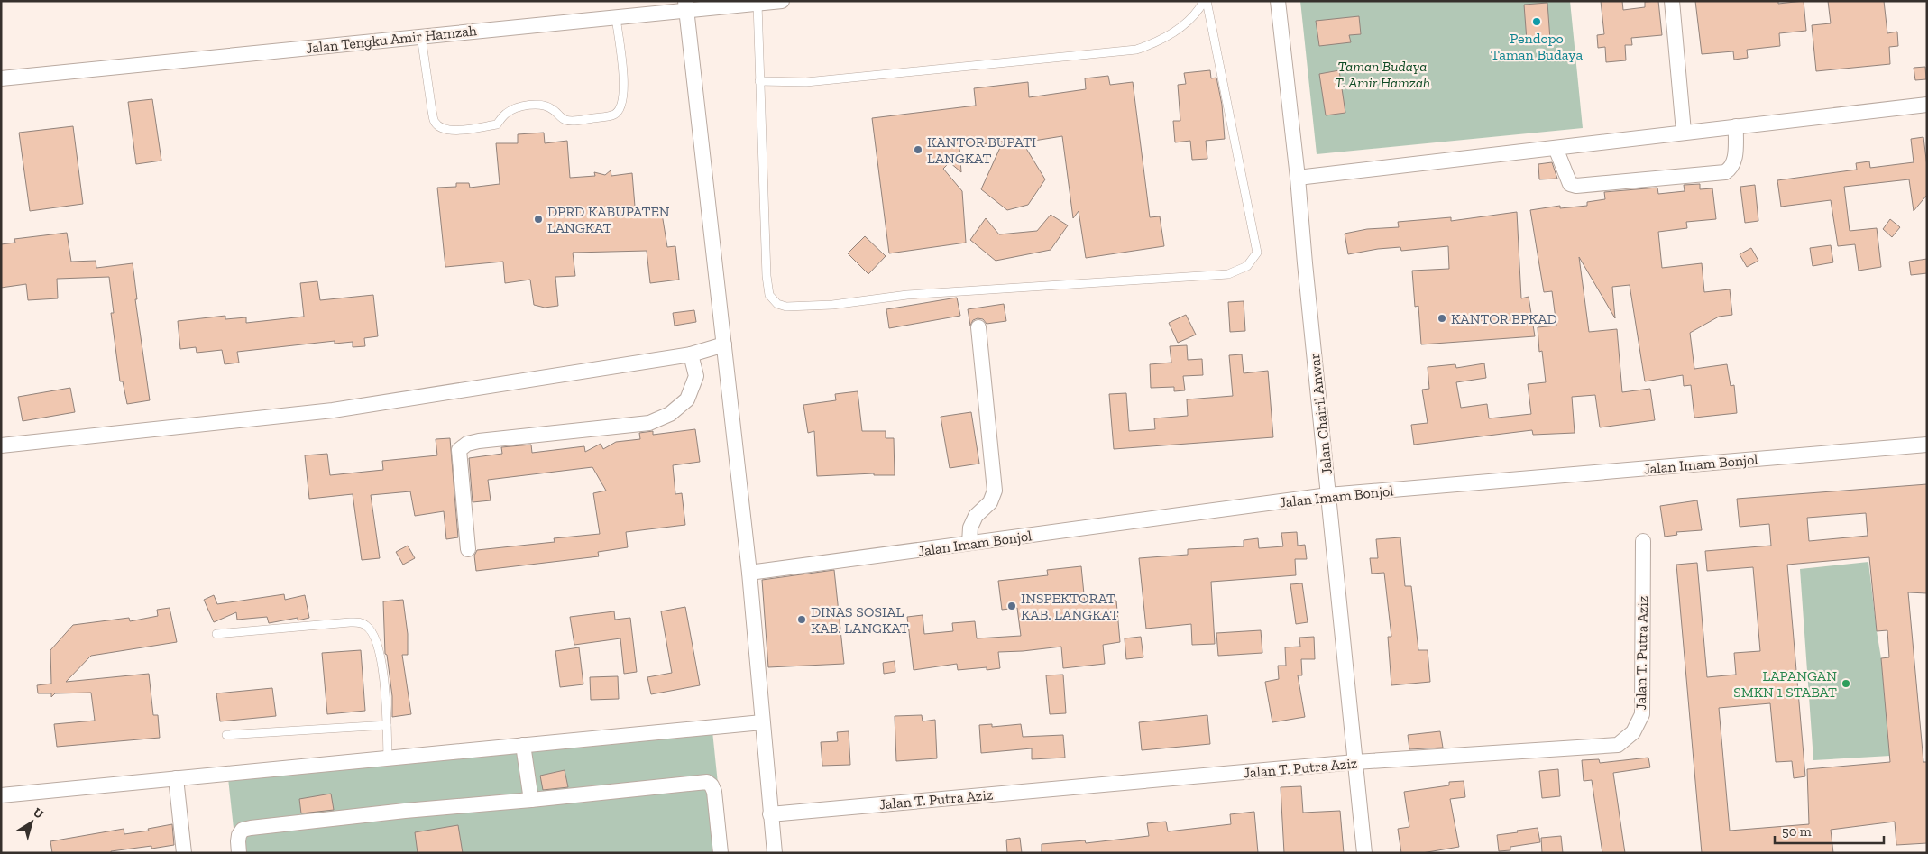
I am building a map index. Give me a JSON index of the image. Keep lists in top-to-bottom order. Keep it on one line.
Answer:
{"streets":{"street":["Jalan Tengku Amir Hamzah","Jalan Chairil Anwar","Jalan Imam Bonjol","Jalan T. Putra Aziz"]},"crossings":[["Jalan Chairil Anwar","Jalan Imam Bonjol"],["Jalan Chairil Anwar","Jalan T. Putra Aziz"]],"parks":["Taman Budaya T. Amir Hamzah"],"places":["Pendopo Taman Budaya","KANTOR BUPATI LANGKAT","DPRD KABUPATEN LANGKAT","KANTOR BPKAD","INSPEKTORAT KAB. LANGKAT","DINAS SOSIAL KAB. LANGKAT","LAPANGAN SMKN 1 STABAT"],"scale_bar":"50 m","north":"top right"}
